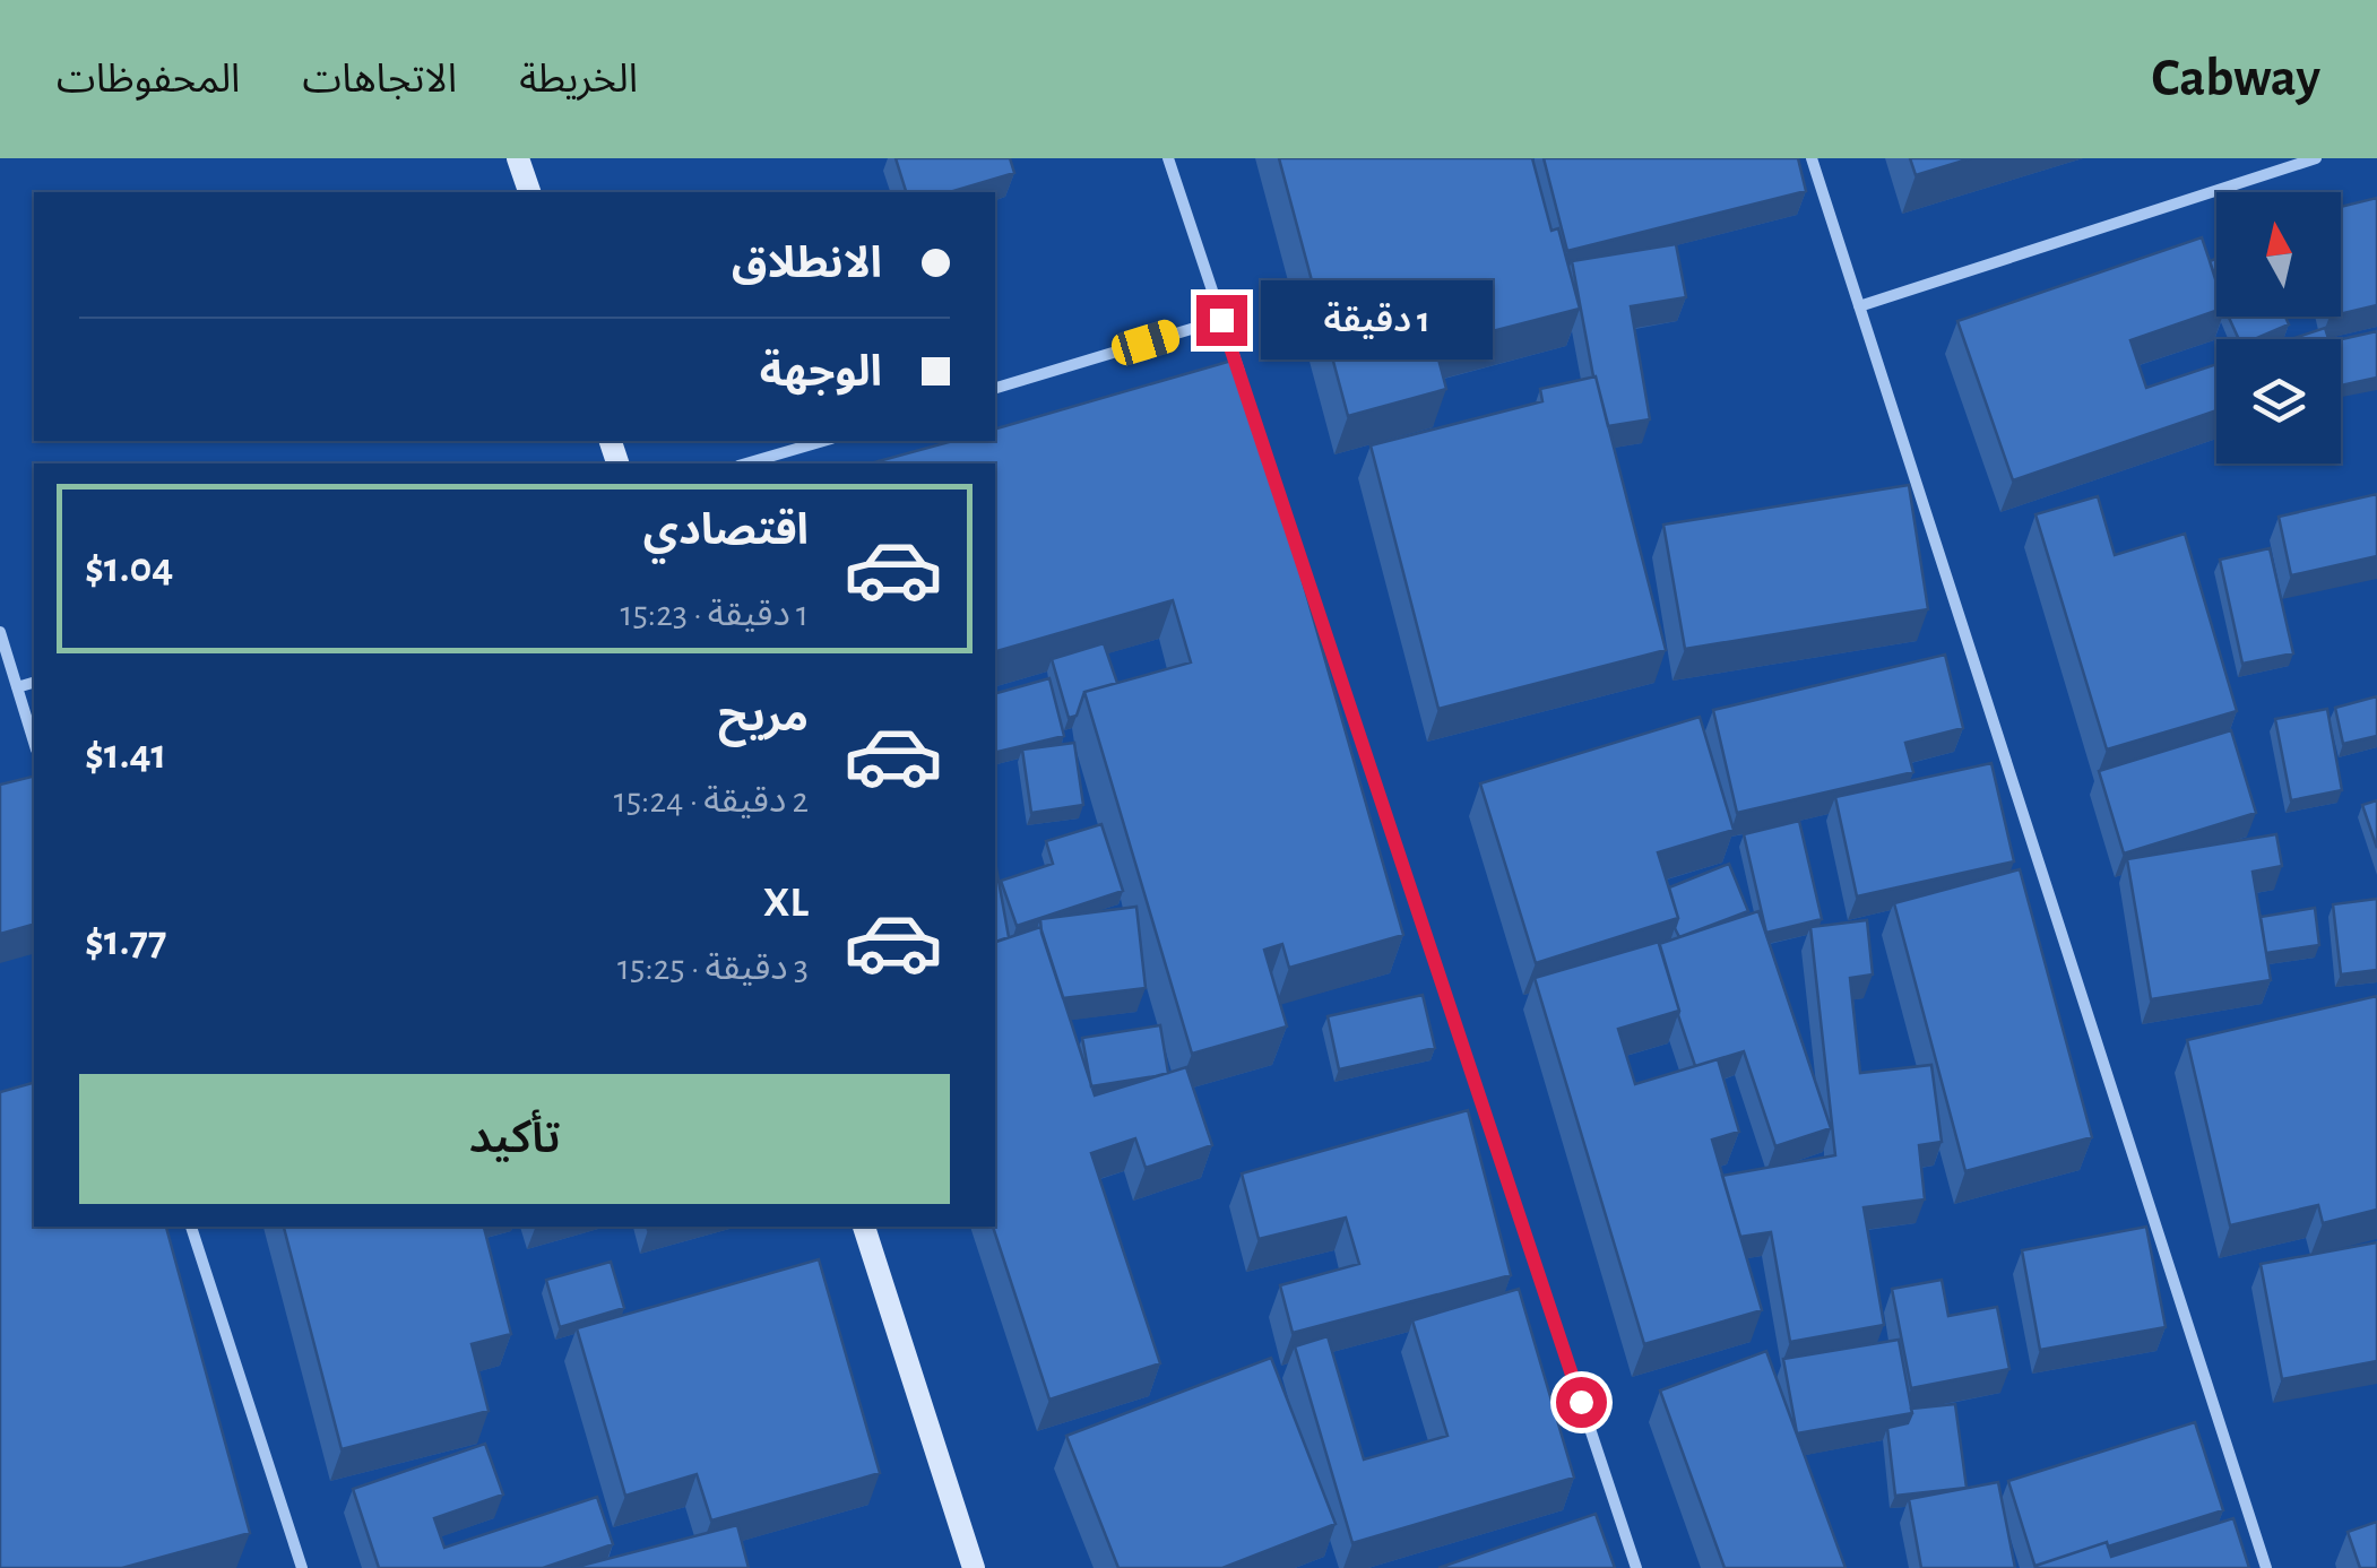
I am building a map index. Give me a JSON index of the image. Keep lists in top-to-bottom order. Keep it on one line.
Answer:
{"north":"top","page":{"header":"Cabway","nav":["الخريطة","الاتجاهات","المحفوظات"],"banner":["الانطلاق","الوجهة"],"bubble":"1 دقيقة","list":[{"name":"اقتصادي","note":"1 دقيقة · 15:23","value":"$1.04"},{"name":"مريح","note":"2 دقيقة · 15:24","value":"$1.41"},{"name":"XL","note":"3 دقيقة · 15:25","value":"$1.77"}],"buttons":"تأكيد"}}
